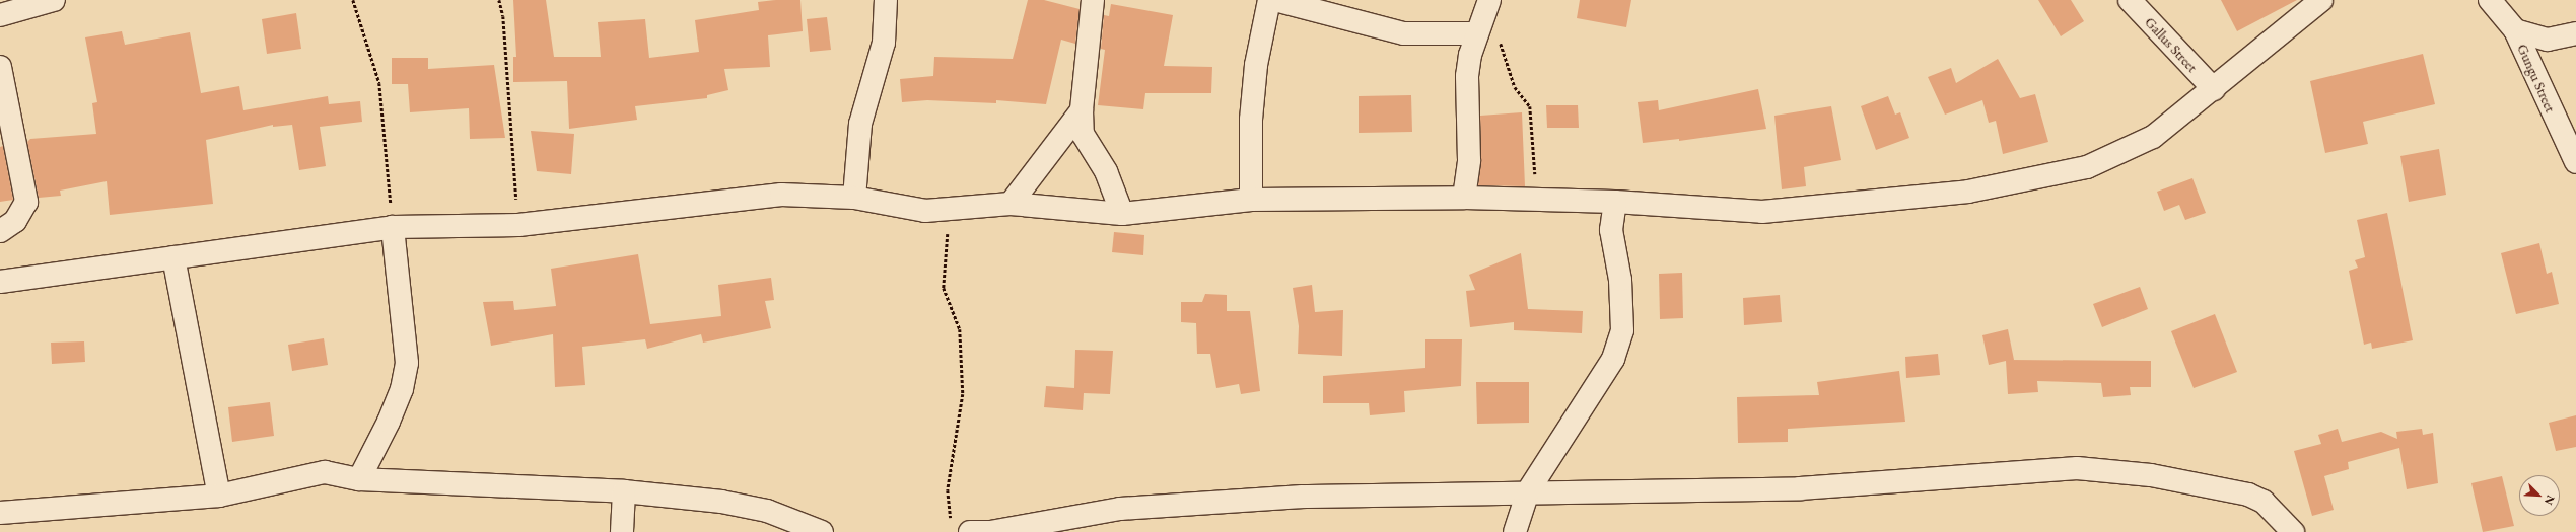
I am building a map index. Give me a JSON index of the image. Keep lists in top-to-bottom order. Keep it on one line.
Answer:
{"streets":{"street":["Gallus Street","Gungu Street"]},"north":"bottom right"}
